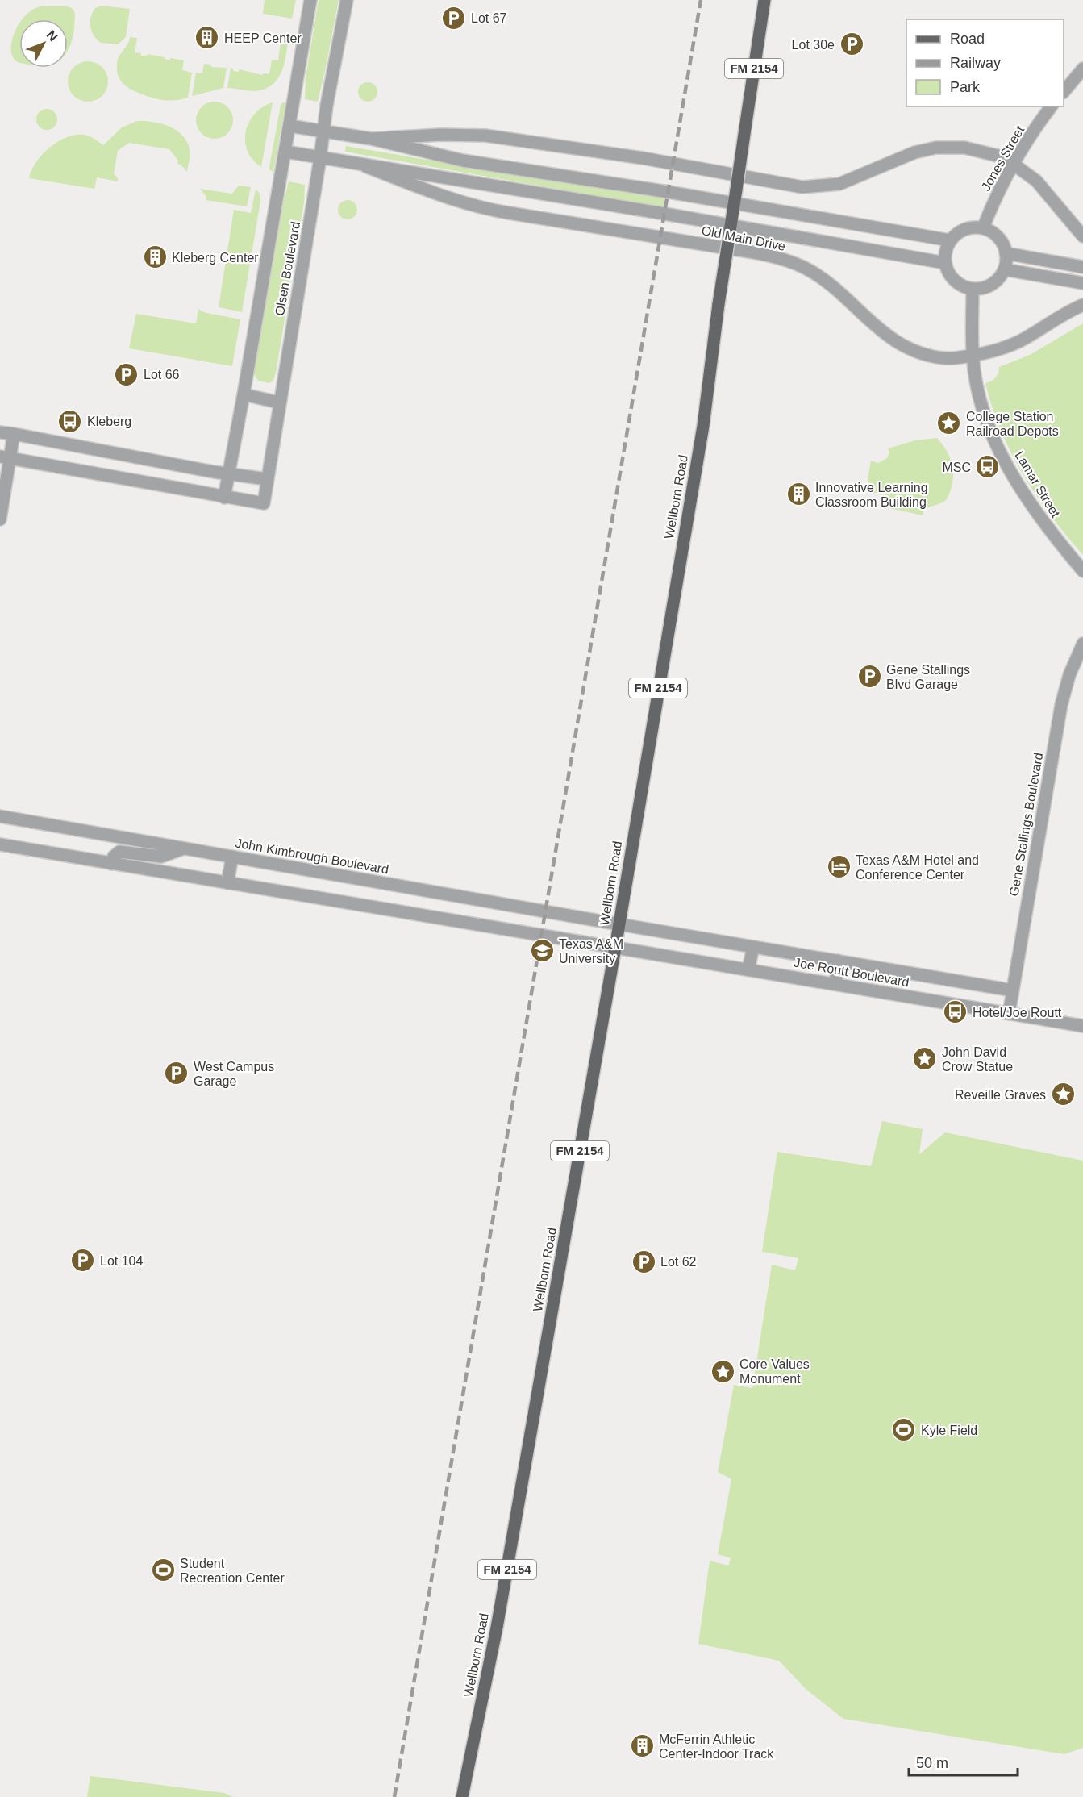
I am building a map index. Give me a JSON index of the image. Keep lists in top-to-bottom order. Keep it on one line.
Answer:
{"streets":{"main road":["FM 2154","Wellborn Road"],"street":["Jones Street","Old Main Drive","Olsen Boulevard","Lamar Street","Gene Stallings Boulevard","John Kimbrough Boulevard","Joe Routt Boulevard"]},"crossings":[["Jones Street","Old Main Drive"],["Jones Street","Lamar Street"],["Old Main Drive","Olsen Boulevard"],["Old Main Drive","Lamar Street"],["Old Main Drive","Wellborn Road"],["Wellborn Road","John Kimbrough Boulevard"],["Wellborn Road","Joe Routt Boulevard"],["Gene Stallings Boulevard","Joe Routt Boulevard"],["John Kimbrough Boulevard","Joe Routt Boulevard"]],"places":{"parking":["Lot 67","Lot 30e","Lot 66","Gene Stallings Blvd Garage","West Campus Garage","Lot 104","Lot 62"],"building":["HEEP Center","Kleberg Center","Innovative Learning Classroom Building","McFerrin Athletic Center-Indoor Track"],"bus stop":["Kleberg","MSC","Hotel/Joe Routt"],"place":["College Station Railroad Depots","John David Crow Statue","Reveille Graves","Core Values Monument"],"hotel":["Texas A&M Hotel and Conference Center"],"school or university":["Texas A&M University"],"sports":["Kyle Field","Student Recreation Center"]},"legend":["Road","Railway","Park"],"scale_bar":"50 m","north":"top right"}
